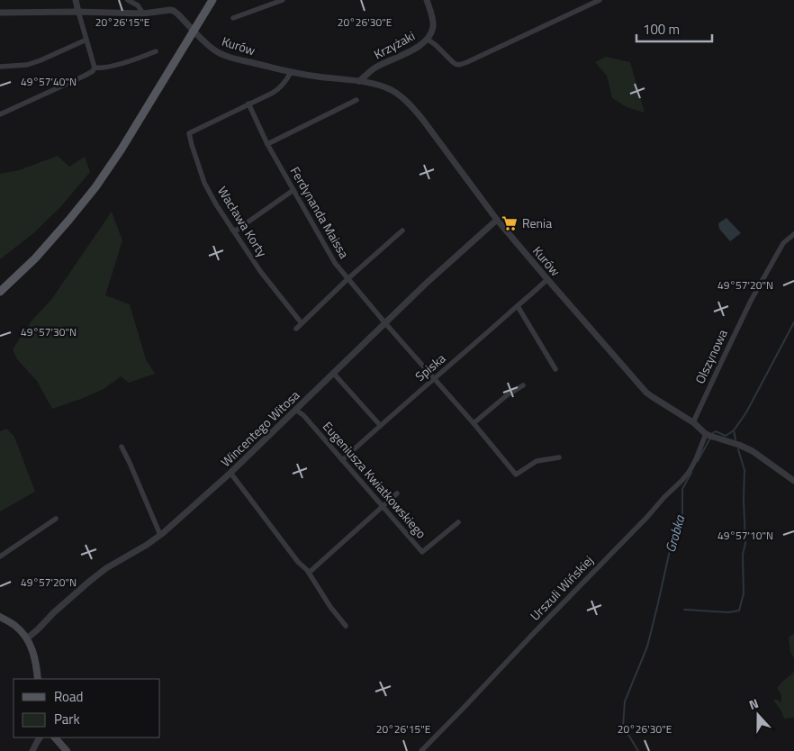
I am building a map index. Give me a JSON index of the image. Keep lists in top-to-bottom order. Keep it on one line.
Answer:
{"streets":{"street":["Krzyżaki","Kurów","Ferdynanda Maissa","Wacława Korty","Olszynowa","Spiska","Wincentego Witosa","Eugeniusza Kwiatkowskiego","Urszuli Wińskiej"]},"crossings":[["Krzyżaki","Kurów"],["Kurów","Wacława Korty"],["Kurów","Olszynowa"],["Kurów","Spiska"],["Kurów","Wincentego Witosa"],["Kurów","Urszuli Wińskiej"],["Ferdynanda Maissa","Wacława Korty"],["Ferdynanda Maissa","Spiska"],["Ferdynanda Maissa","Wincentego Witosa"],["Spiska","Eugeniusza Kwiatkowskiego"],["Wincentego Witosa","Eugeniusza Kwiatkowskiego"]],"water":["Grobka"],"places":{"supermarket":["Renia"]},"legend":["Road","Park"],"scale_bar":"100 m","north":"top","coordinates":["20°26'15\"E","20°26'30\"E","49°57'40\"N","49°57'20\"N","49°57'30\"N","49°57'10\"N"]}
